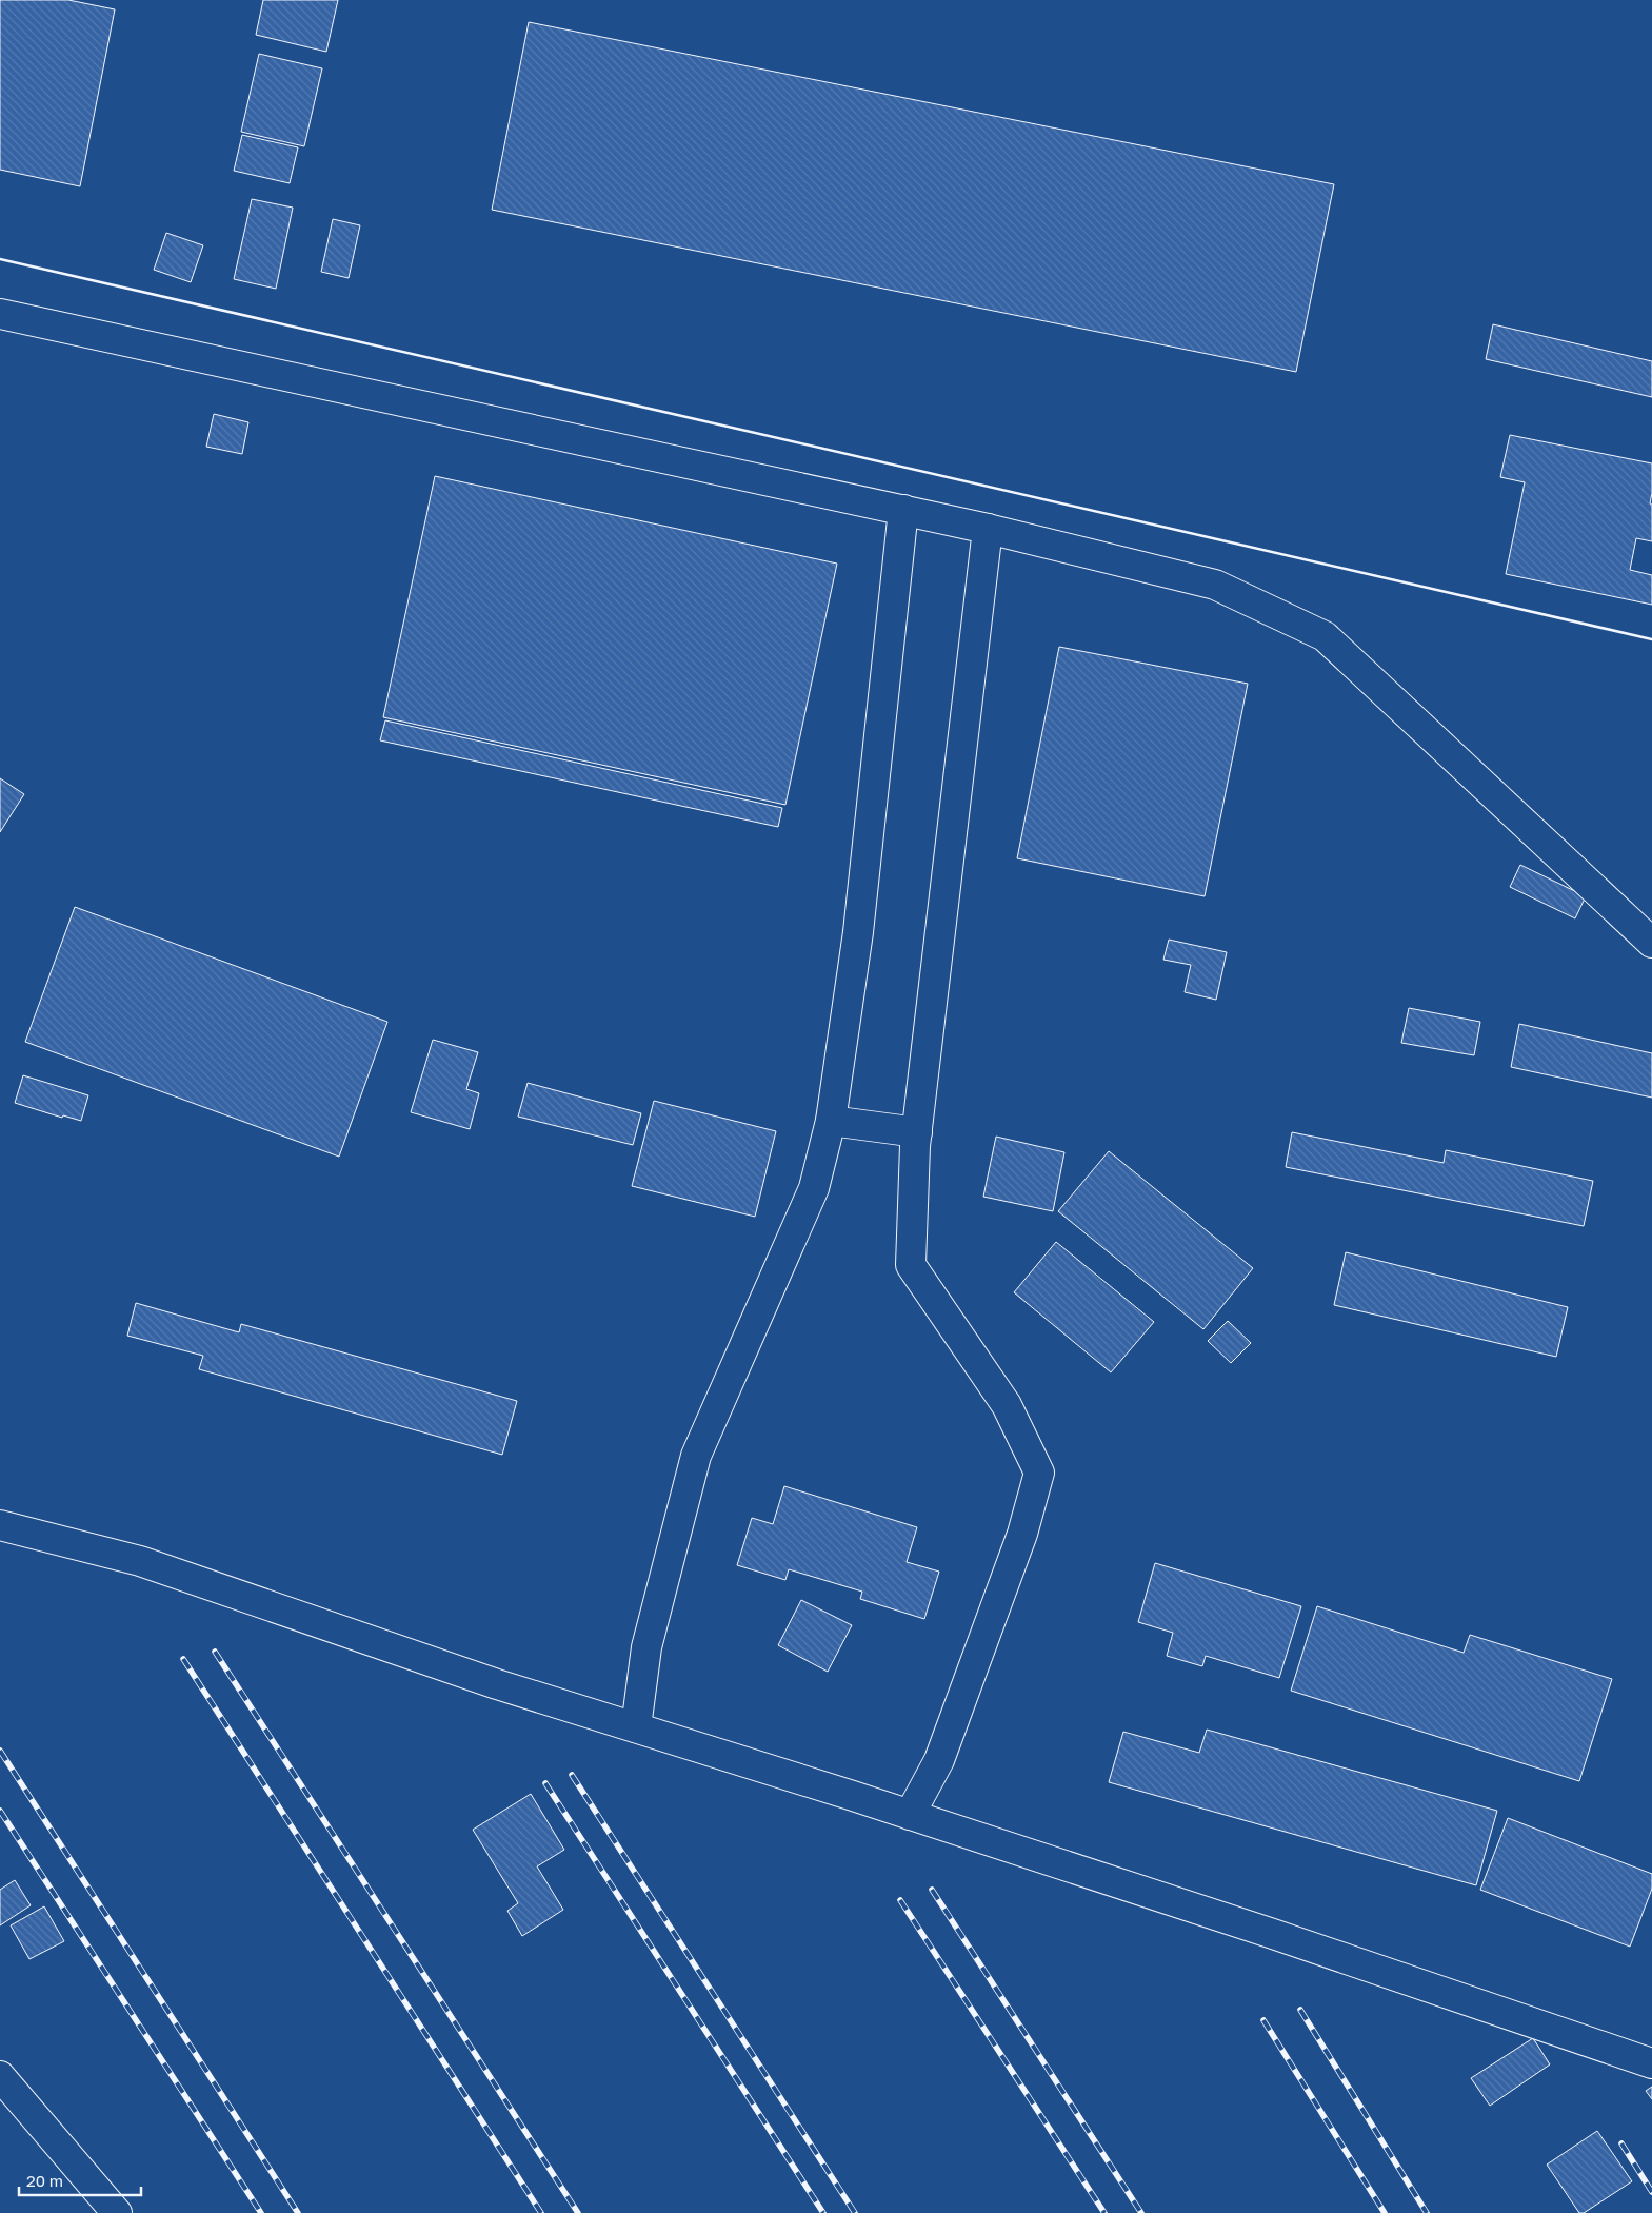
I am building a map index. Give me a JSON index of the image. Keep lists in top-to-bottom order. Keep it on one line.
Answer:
{"scale_bar":"20 m"}
